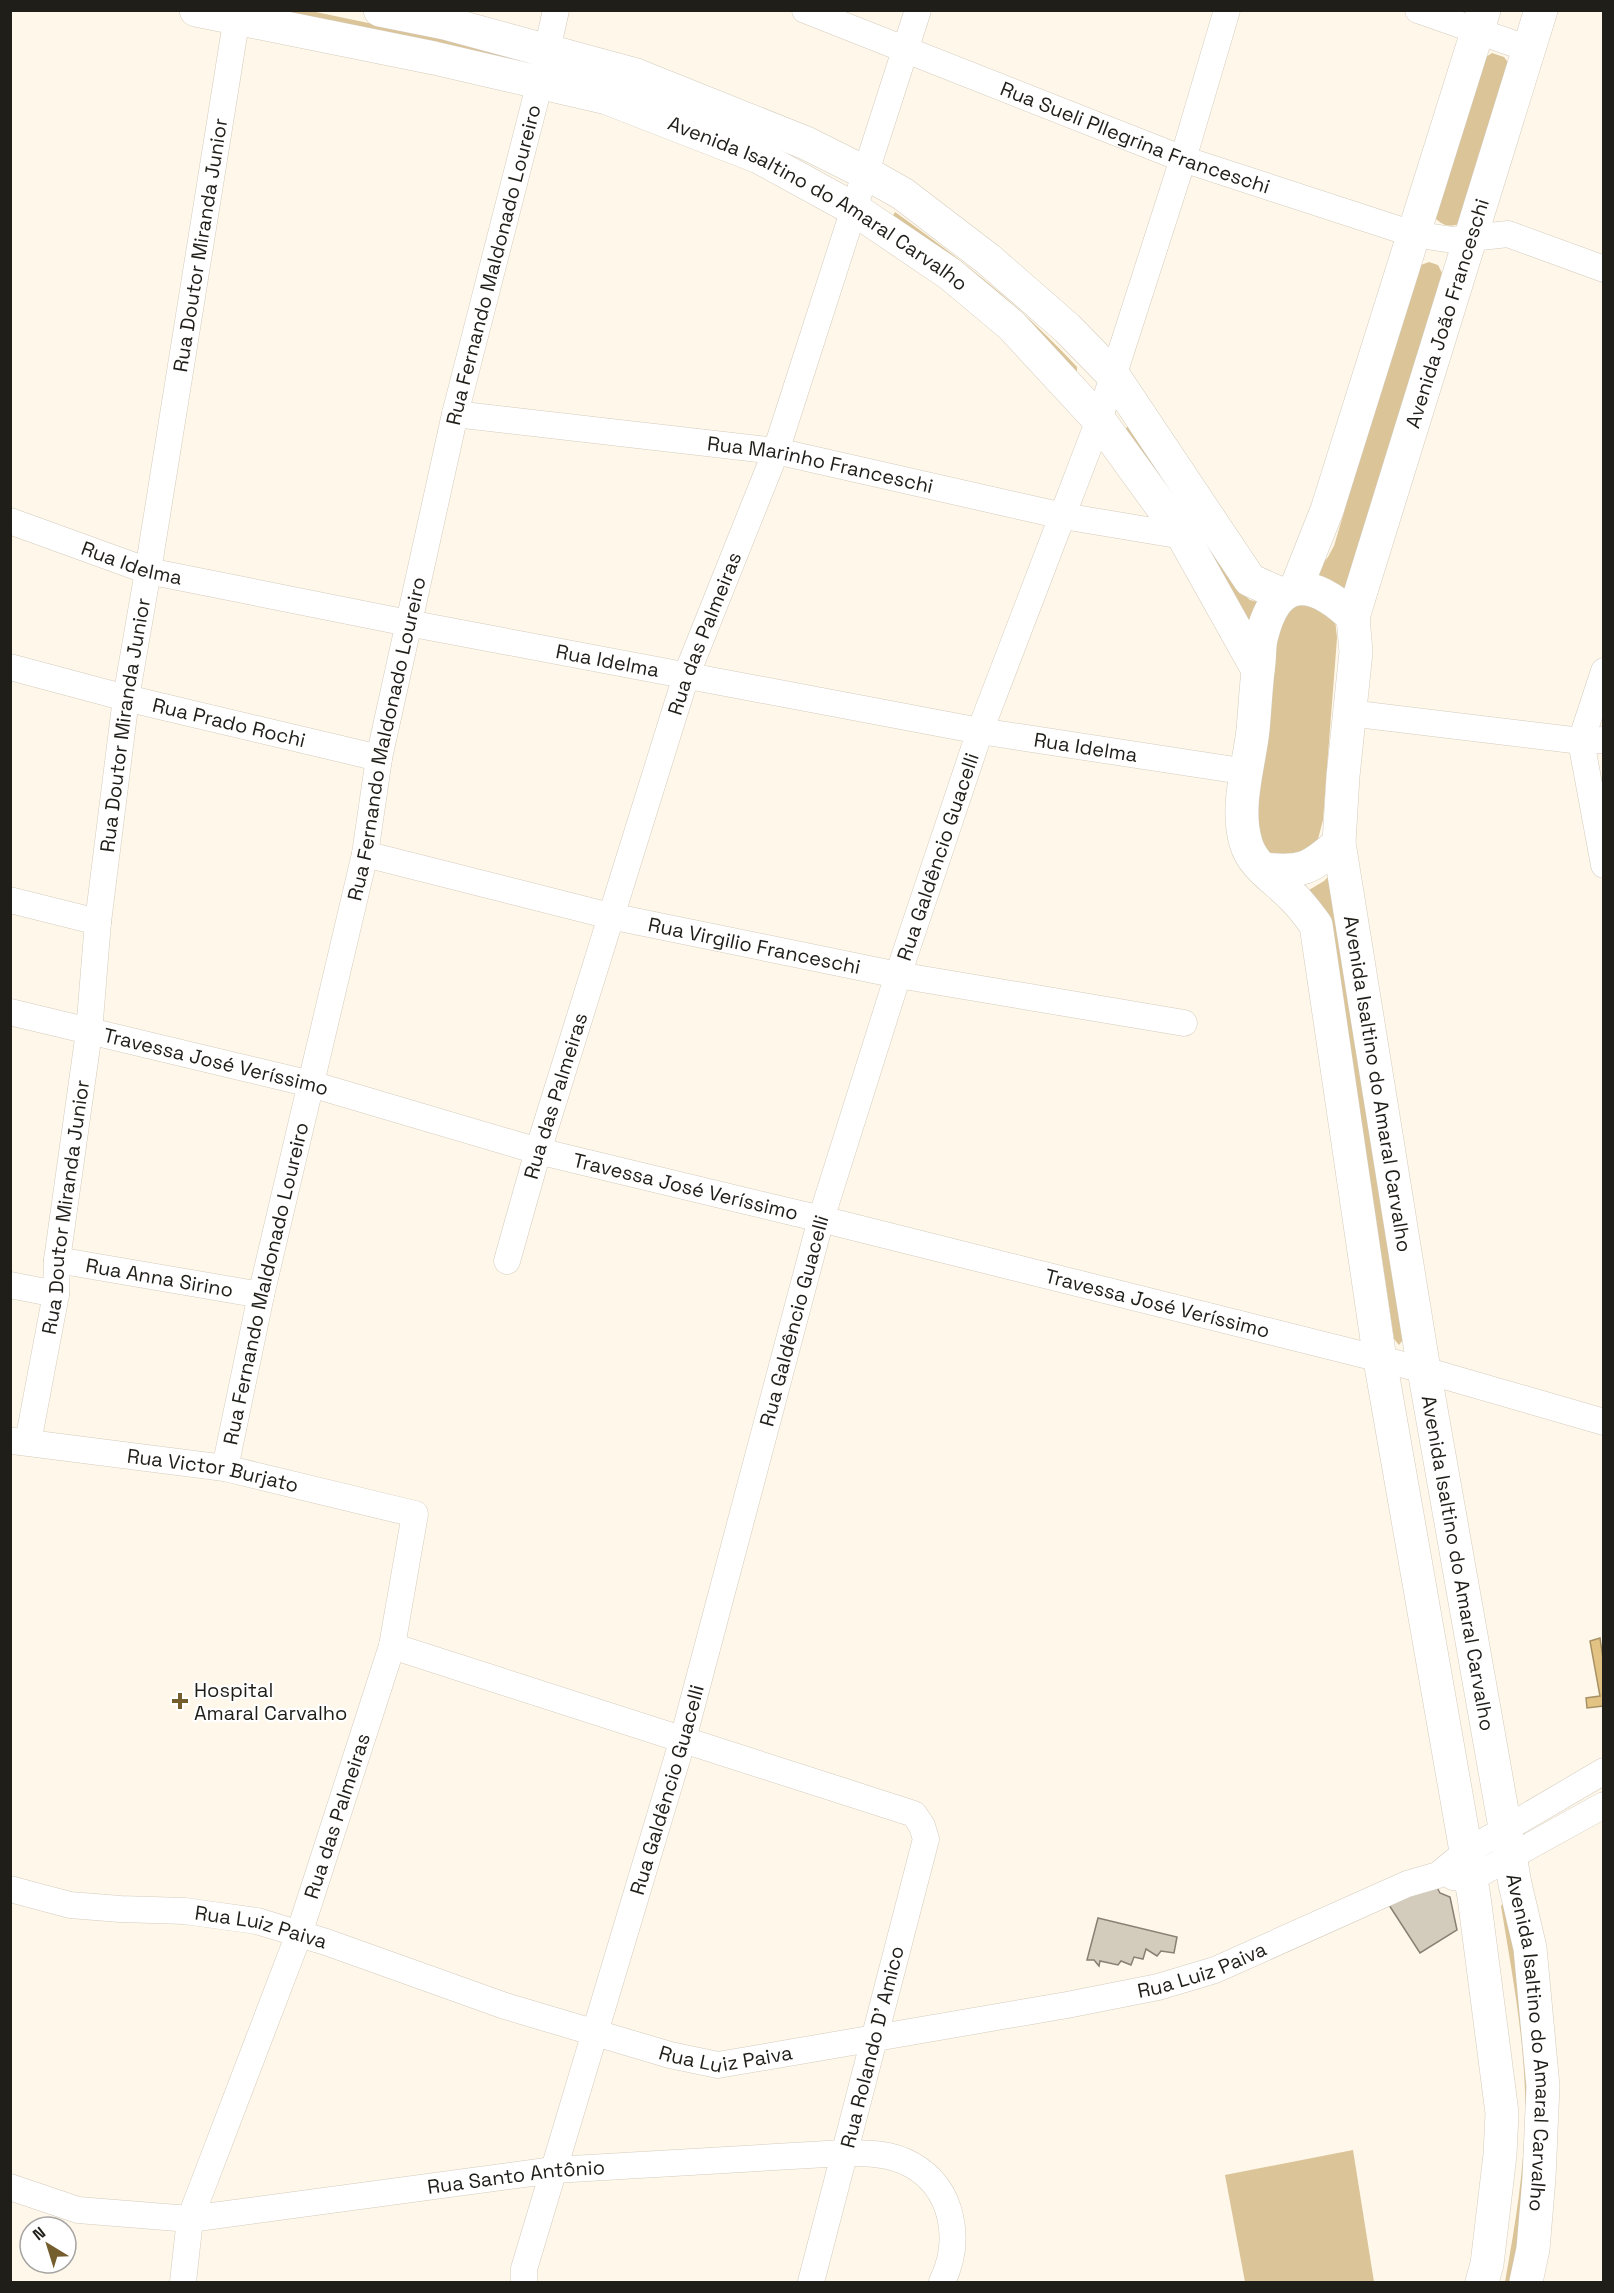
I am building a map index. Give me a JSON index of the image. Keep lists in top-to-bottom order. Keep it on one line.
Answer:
{"streets":{"main road":["Avenida Isaltino do Amaral Carvalho","Avenida João Franceschi"],"street":["Rua Sueli Pllegrina Franceschi","Rua Doutor Miranda Junior","Rua Fernando Maldonado Loureiro","Rua Marinho Franceschi","Rua Idelma","Rua das Palmeiras","Rua Prado Rochi","Rua Galdêncio Guacelli","Rua Virgilio Franceschi","Travessa José Veríssimo","Rua Anna Sirino","Rua Victor Burjato","Rua Luiz Paiva","Rua Rolando D' Amico","Rua Santo Antônio"]},"crossings":[["Rua Sueli Pllegrina Franceschi","Avenida João Franceschi"],["Rua Sueli Pllegrina Franceschi","Rua das Palmeiras"],["Rua Sueli Pllegrina Franceschi","Rua Galdêncio Guacelli"],["Avenida Isaltino do Amaral Carvalho","Rua Doutor Miranda Junior"],["Avenida Isaltino do Amaral Carvalho","Rua Fernando Maldonado Loureiro"],["Avenida Isaltino do Amaral Carvalho","Avenida João Franceschi"],["Avenida Isaltino do Amaral Carvalho","Rua Marinho Franceschi"],["Avenida Isaltino do Amaral Carvalho","Rua Idelma"],["Avenida Isaltino do Amaral Carvalho","Rua das Palmeiras"],["Avenida Isaltino do Amaral Carvalho","Rua Galdêncio Guacelli"],["Avenida Isaltino do Amaral Carvalho","Travessa José Veríssimo"],["Avenida Isaltino do Amaral Carvalho","Rua Luiz Paiva"],["Rua Doutor Miranda Junior","Rua Idelma"],["Rua Doutor Miranda Junior","Rua Prado Rochi"],["Rua Doutor Miranda Junior","Travessa José Veríssimo"],["Rua Doutor Miranda Junior","Rua Anna Sirino"],["Rua Doutor Miranda Junior","Rua Victor Burjato"],["Rua Fernando Maldonado Loureiro","Rua Marinho Franceschi"],["Rua Fernando Maldonado Loureiro","Rua Idelma"],["Rua Fernando Maldonado Loureiro","Rua Prado Rochi"],["Rua Fernando Maldonado Loureiro","Rua Virgilio Franceschi"],["Rua Fernando Maldonado Loureiro","Travessa José Veríssimo"],["Rua Fernando Maldonado Loureiro","Rua Anna Sirino"],["Rua Fernando Maldonado Loureiro","Rua Victor Burjato"],["Rua Marinho Franceschi","Rua das Palmeiras"],["Rua Marinho Franceschi","Rua Galdêncio Guacelli"],["Rua Idelma","Rua das Palmeiras"],["Rua Idelma","Rua Galdêncio Guacelli"],["Rua das Palmeiras","Rua Virgilio Franceschi"],["Rua das Palmeiras","Travessa José Veríssimo"],["Rua das Palmeiras","Rua Victor Burjato"],["Rua das Palmeiras","Rua Luiz Paiva"],["Rua das Palmeiras","Rua Santo Antônio"],["Rua Galdêncio Guacelli","Rua Virgilio Franceschi"],["Rua Galdêncio Guacelli","Travessa José Veríssimo"],["Rua Galdêncio Guacelli","Rua Luiz Paiva"],["Rua Galdêncio Guacelli","Rua Rolando D' Amico"],["Rua Galdêncio Guacelli","Rua Santo Antônio"],["Rua Luiz Paiva","Rua Rolando D' Amico"],["Rua Rolando D' Amico","Rua Santo Antônio"]],"places":{"health":["Hospital Amaral Carvalho"]},"north":"top left"}
